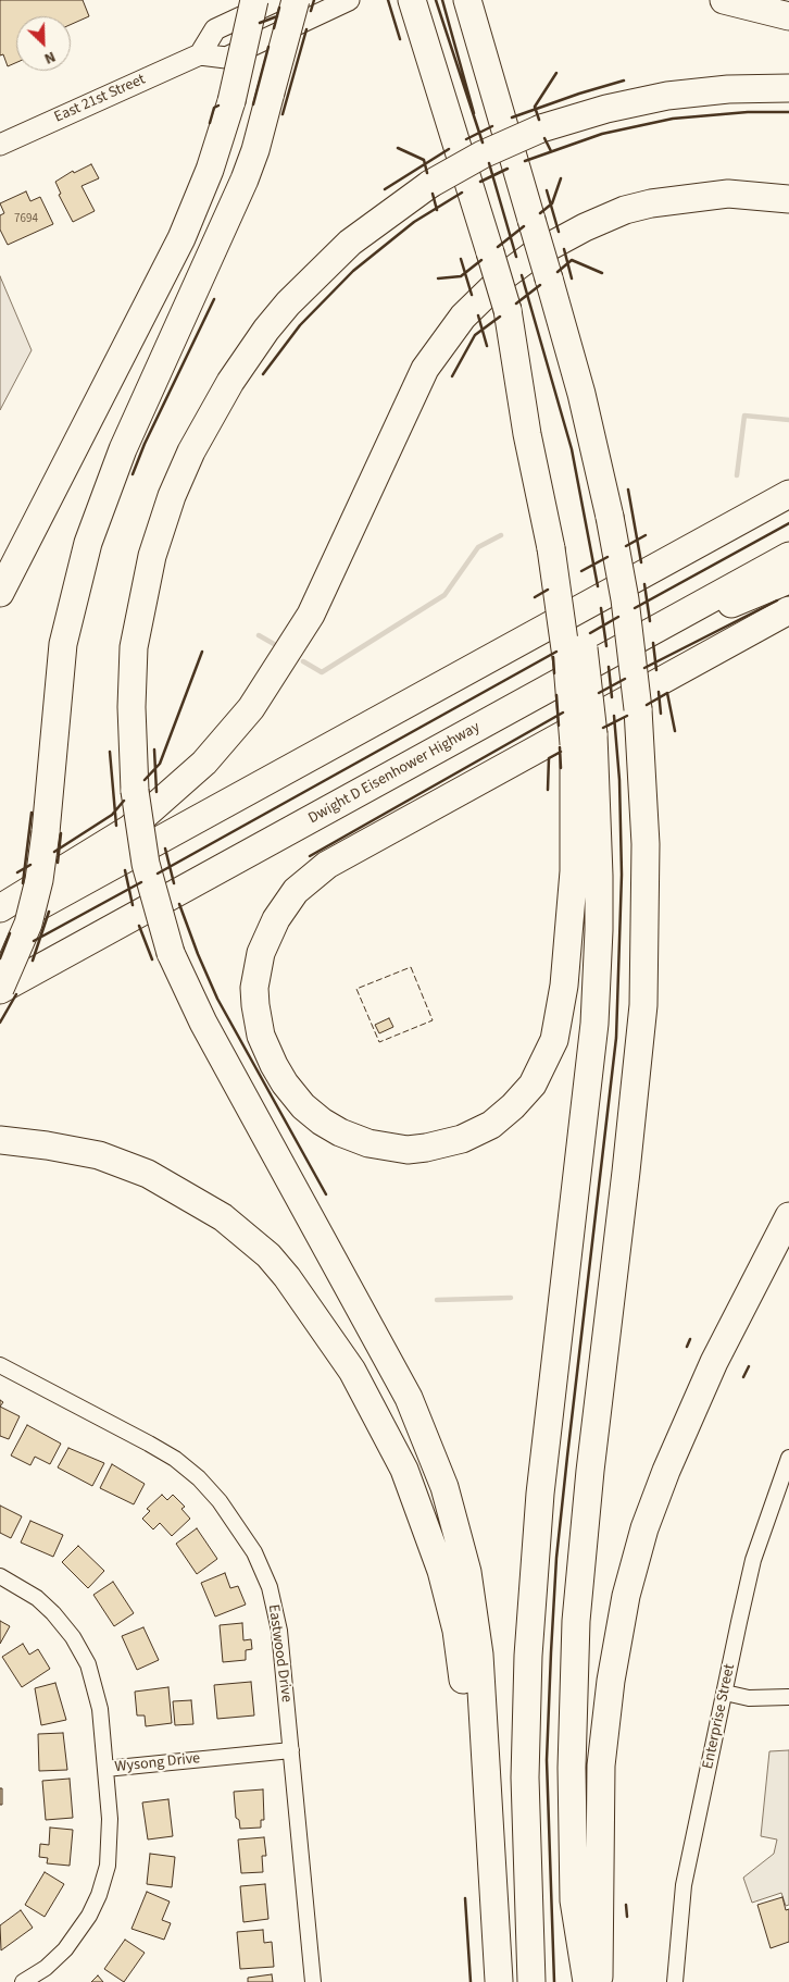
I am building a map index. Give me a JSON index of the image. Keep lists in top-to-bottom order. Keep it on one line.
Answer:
{"streets":{"highway":["Dwight D Eisenhower Highway"],"main road":["East 21st Street"],"street":["Eastwood Drive","Enterprise Street","Wysong Drive"]},"crossings":[["Eastwood Drive","Wysong Drive"]],"house_numbers":["7694"],"north":"bottom right"}
